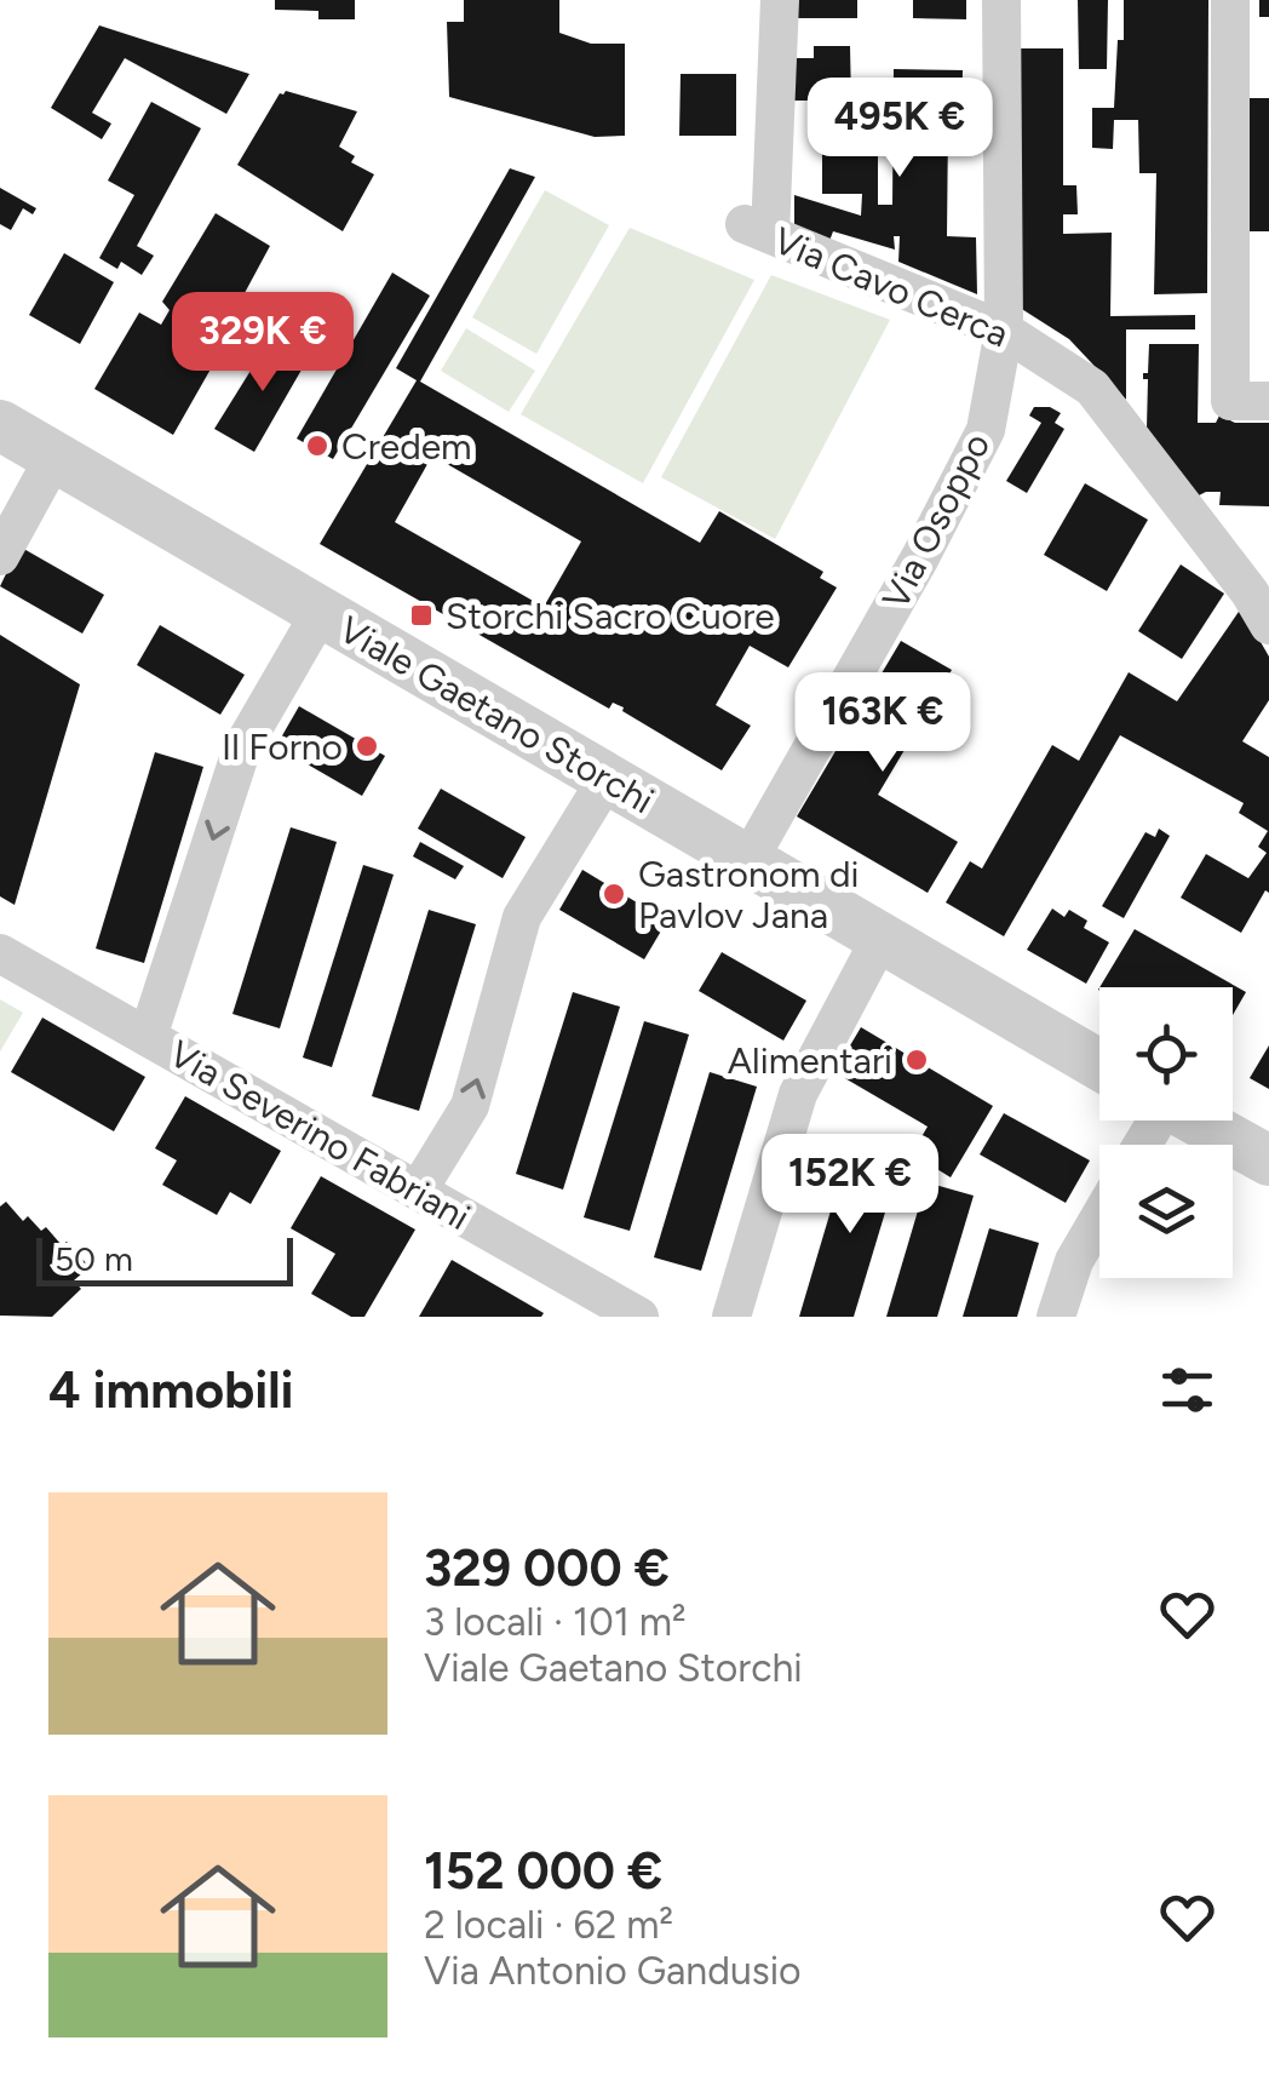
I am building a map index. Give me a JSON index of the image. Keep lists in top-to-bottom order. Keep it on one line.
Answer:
{"streets":{"street":["Via Cavo Cerca","Via Osoppo","Viale Gaetano Storchi","Via Severino Fabriani"]},"crossings":[["Via Cavo Cerca","Via Osoppo"],["Via Osoppo","Viale Gaetano Storchi"]],"places":{"other":["Credem","Il Forno","Gastronom di Pavlov Jana","Alimentari"],"transit":["Storchi Sacro Cuore"]},"scale_bar":"50 m","page":{"price":["495K €","329K €","163K €","152K €"],"scale":"50 m","heading":"4 immobili","list":[{"name":"329 000 €","note":"3 locali · 101 m² · Viale Gaetano Storchi"},{"name":"152 000 €","note":"2 locali · 62 m² · Via Antonio Gandusio"}]}}
